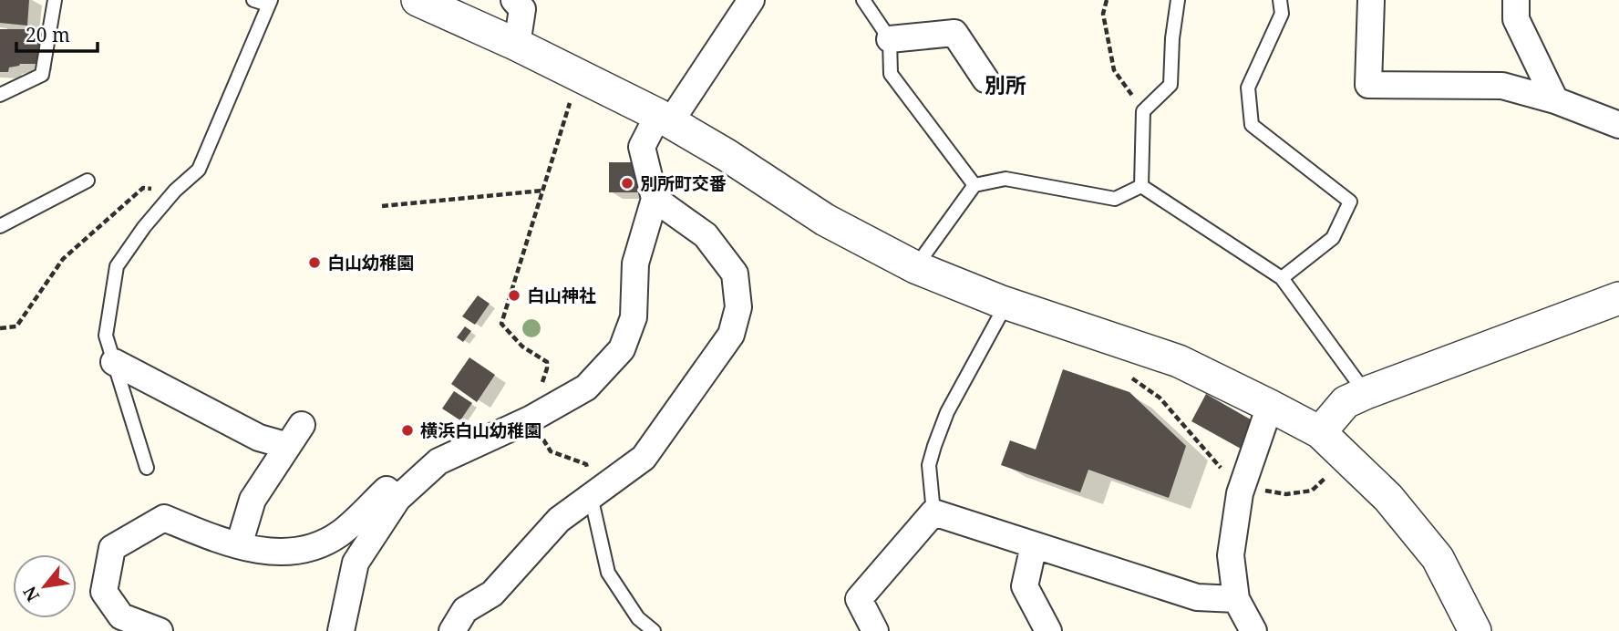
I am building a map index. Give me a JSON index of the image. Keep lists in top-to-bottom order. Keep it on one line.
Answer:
{"districts":["別所"],"places":["別所町交番","白山幼稚園","白山神社","横浜白山幼稚園"],"scale_bar":"20 m","north":"bottom left"}
